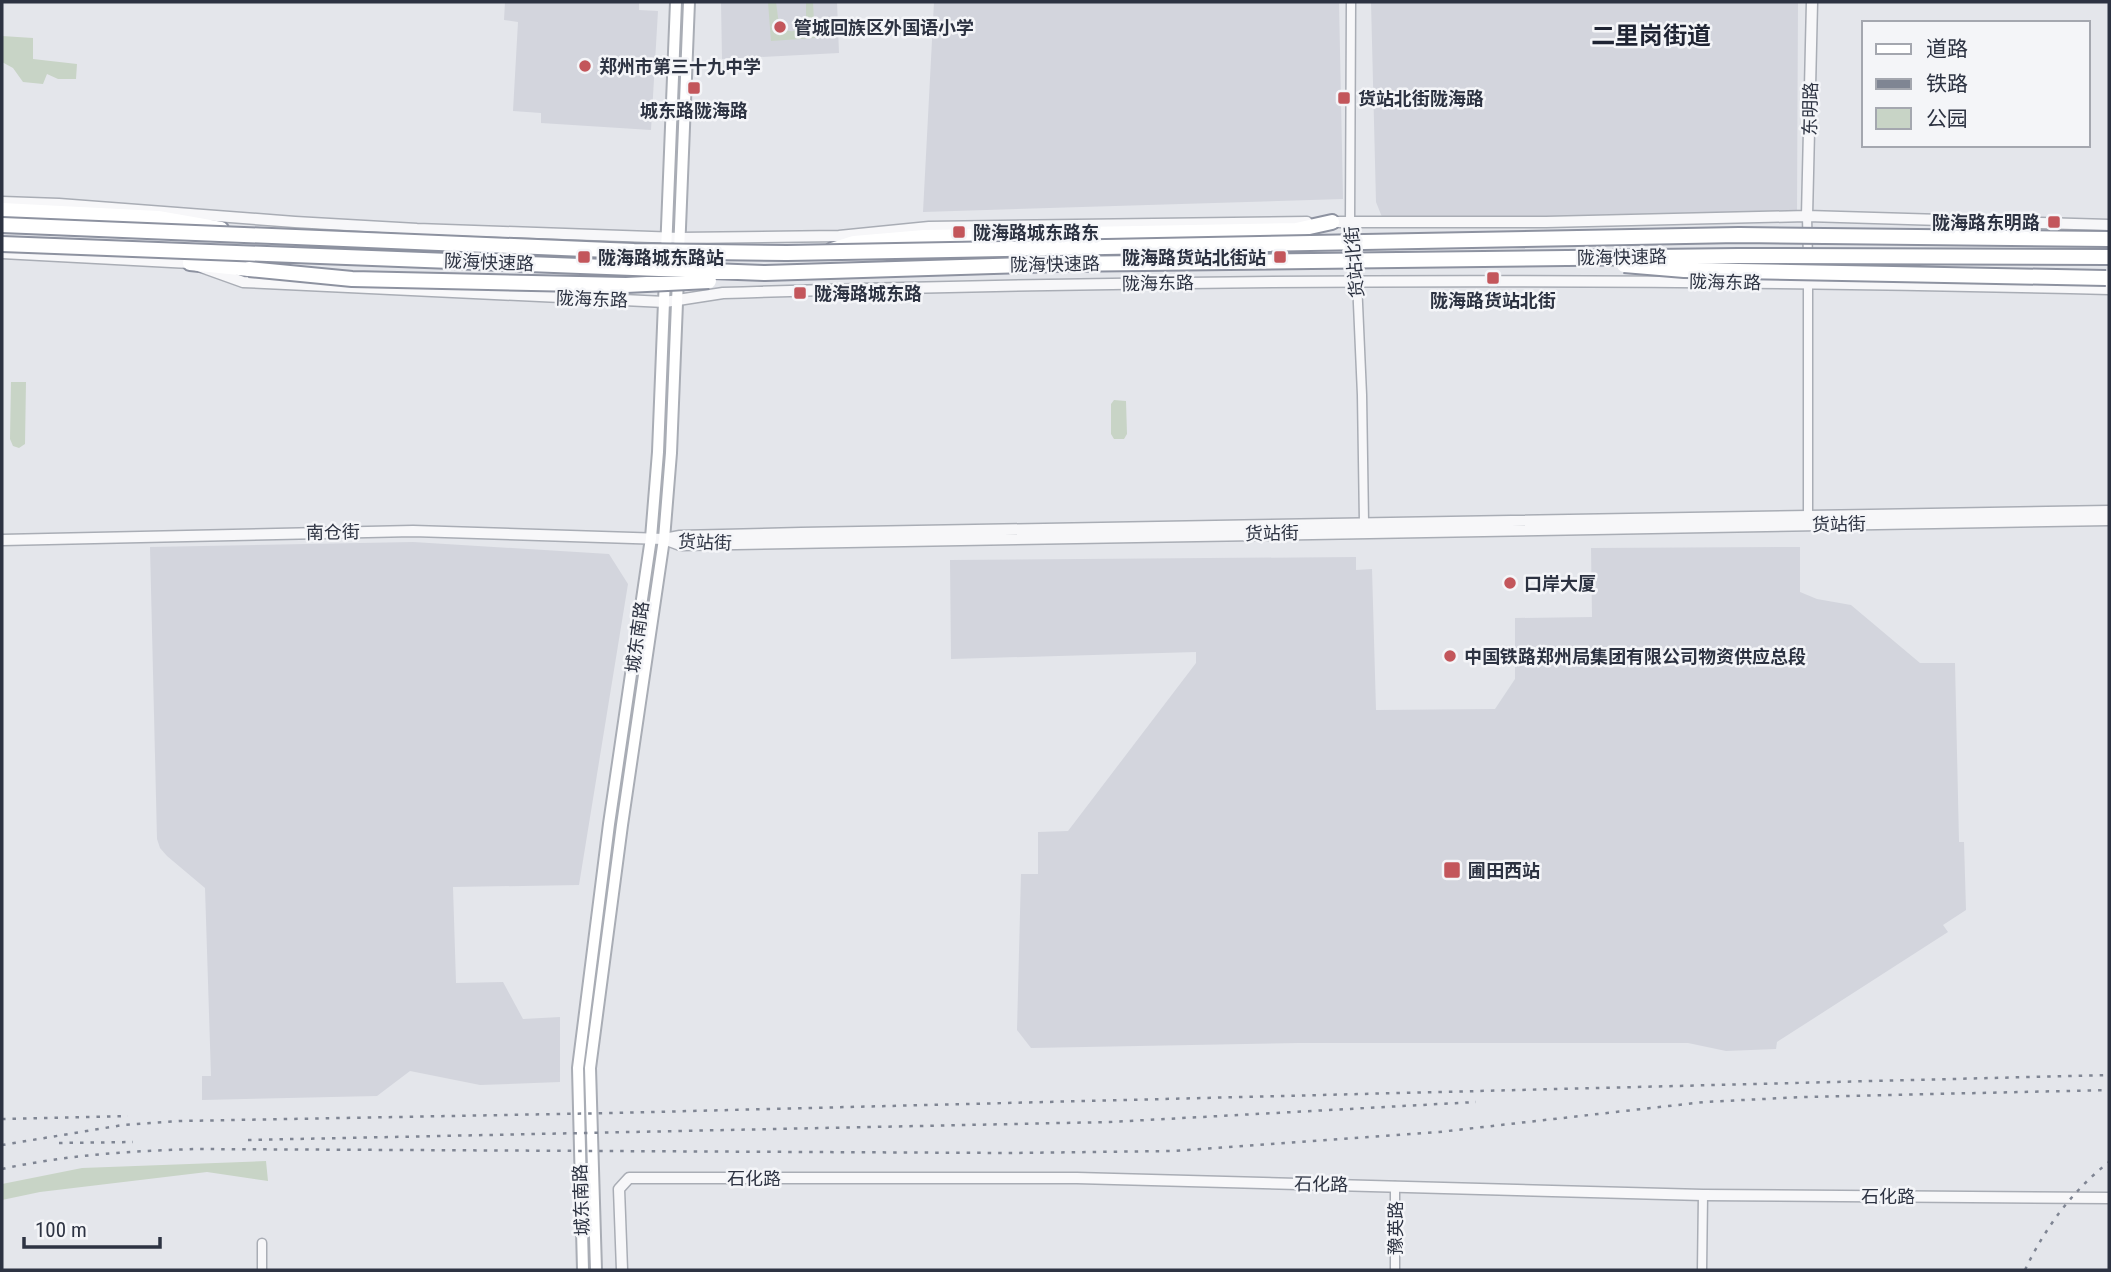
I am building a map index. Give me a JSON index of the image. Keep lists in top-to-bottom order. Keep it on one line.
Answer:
{"streets":{"highway":["陇海快速路"],"main road":["城东南路"],"street":["东明路","货站北街","陇海东路","货站街","南仓街","石化路","豫英路"]},"crossings":[["货站北街","陇海东路"],["货站北街","货站街"],["陇海东路","城东南路"],["货站街","南仓街"],["货站街","城东南路"],["南仓街","城东南路"],["石化路","豫英路"]],"districts":["二里岗街道"],"places":{"other":["管城回族区外国语小学","郑州市第三十九中学","口岸大厦","中国铁路郑州局集团有限公司物资供应总段"],"transit":["城东路陇海路","货站北街陇海路","陇海路东明路","陇海路城东路东","陇海路城东路站","陇海路货站北街站","陇海路货站北街","陇海路城东路","圃田西站"]},"legend":["道路","铁路","公园"],"scale_bar":"100 m"}
